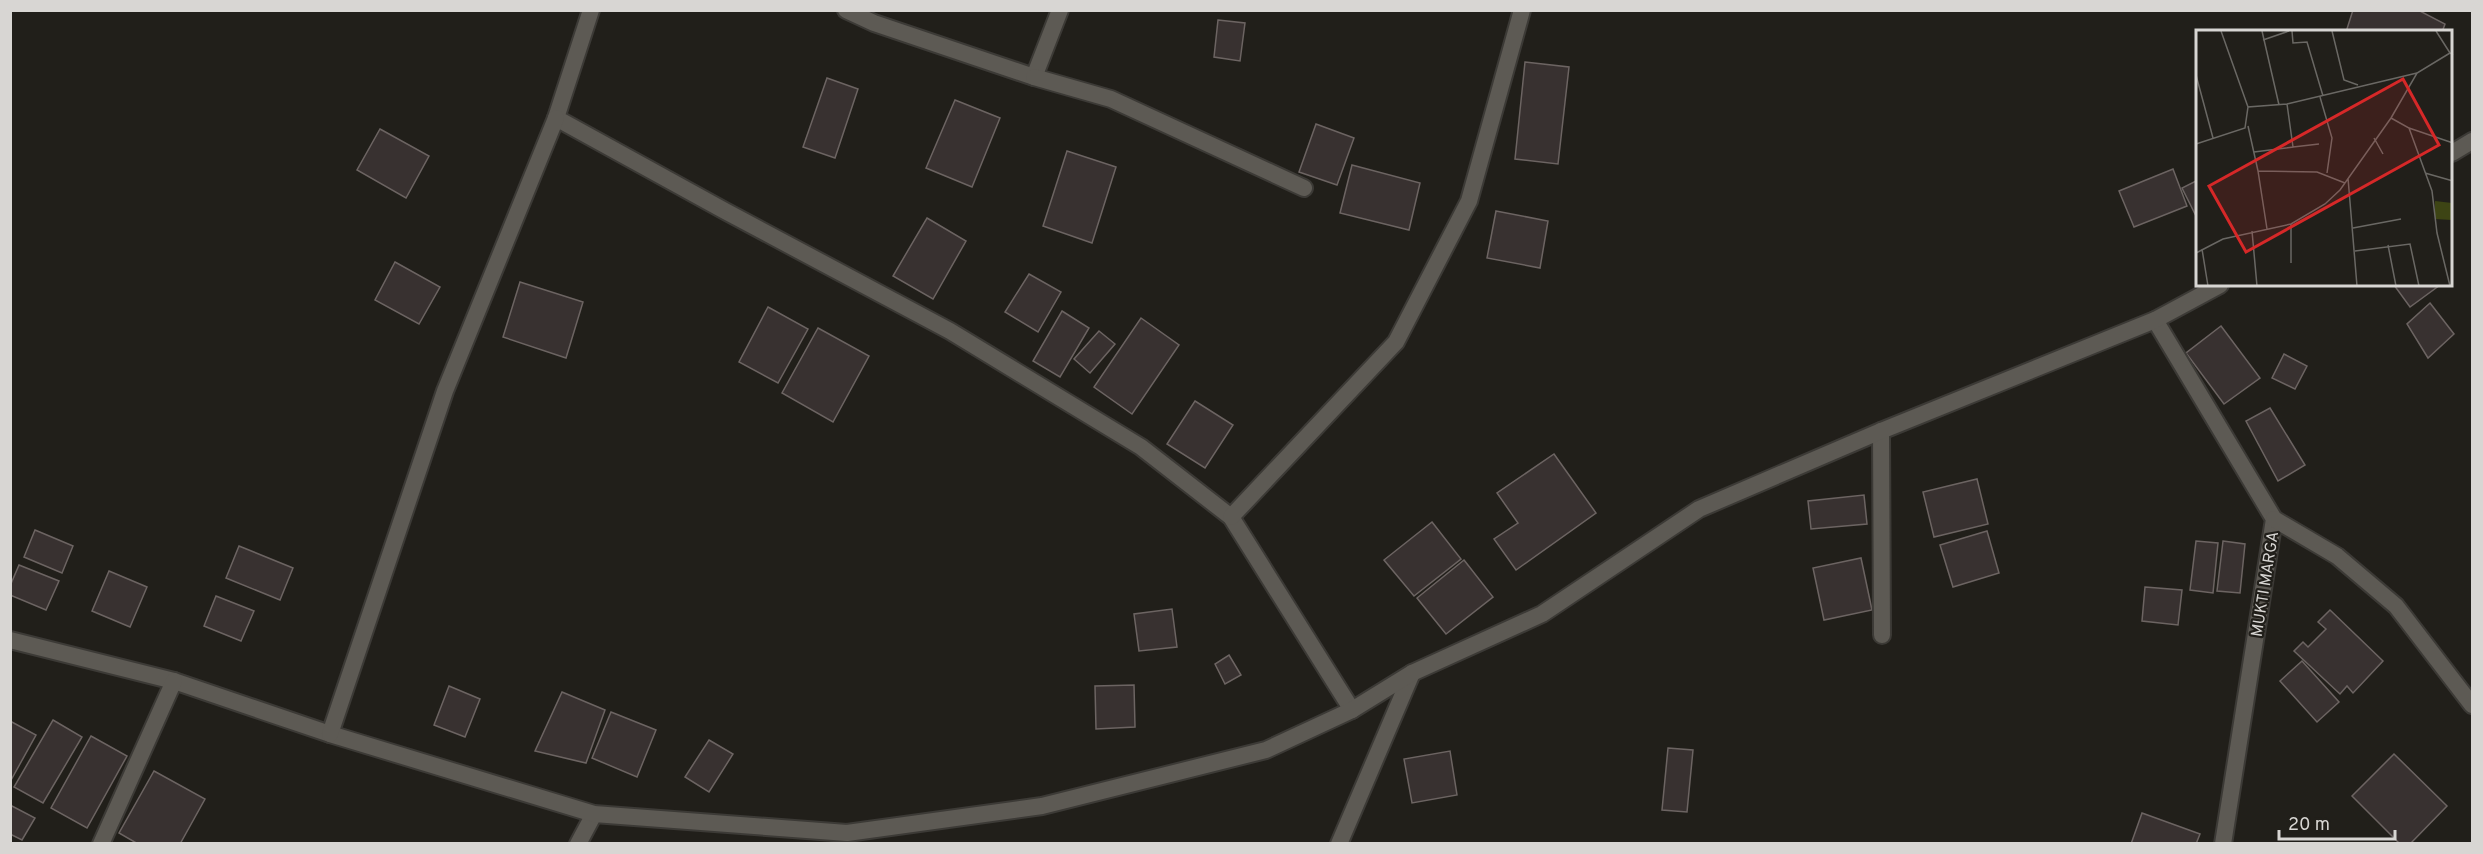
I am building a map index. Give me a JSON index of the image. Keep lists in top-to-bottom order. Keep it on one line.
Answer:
{"streets":{"street":["MUKTI MARGA"]},"scale_bar":"20 m"}
